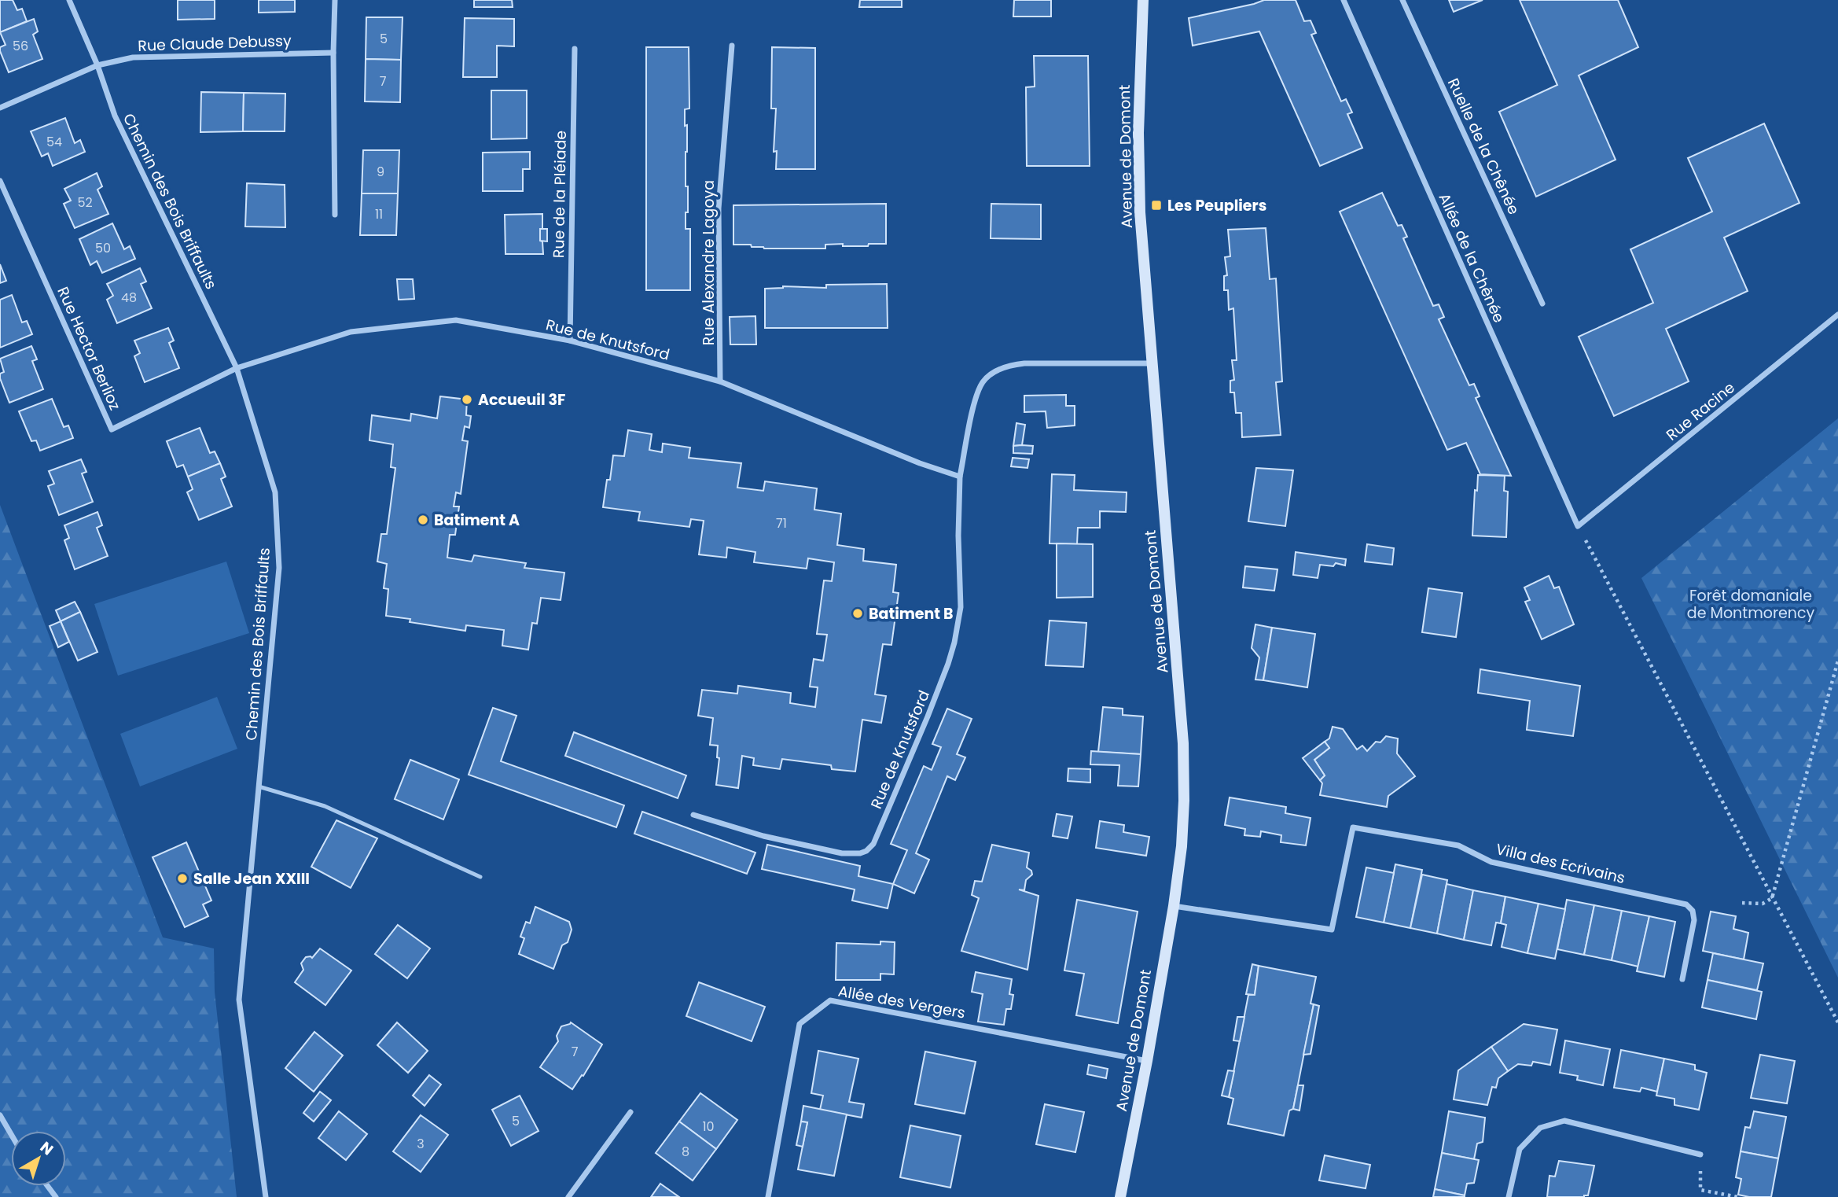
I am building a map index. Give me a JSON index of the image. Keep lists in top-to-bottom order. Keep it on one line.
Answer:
{"streets":{"main road":["Avenue de Domont"],"street":["Rue Claude Debussy","Ruelle de la Chênée","Rue de la Pléiade","Chemin des Bois Briffaults","Allée de la Chênée","Rue Alexandre Lagoya","Rue de Knutsford","Rue Hector Berlioz","Rue Racine","Villa des Ecrivains","Allée des Vergers"]},"crossings":[["Rue Claude Debussy","Chemin des Bois Briffaults"],["Avenue de Domont","Rue de Knutsford"],["Avenue de Domont","Villa des Ecrivains"],["Avenue de Domont","Allée des Vergers"],["Rue de la Pléiade","Rue de Knutsford"],["Chemin des Bois Briffaults","Rue de Knutsford"],["Chemin des Bois Briffaults","Rue Hector Berlioz"],["Allée de la Chênée","Rue Racine"],["Rue Alexandre Lagoya","Rue de Knutsford"],["Rue de Knutsford","Rue Hector Berlioz"]],"parks":["Forêt domaniale de Montmorency"],"places":{"transit":["Les Peupliers"],"other":["Accueuil 3F","Batiment A","Batiment B","Salle Jean XXIII"]},"house_numbers":["5","56","7","54","9","52","11","50","48","71","7","5","10","3","8"],"north":"top right"}
